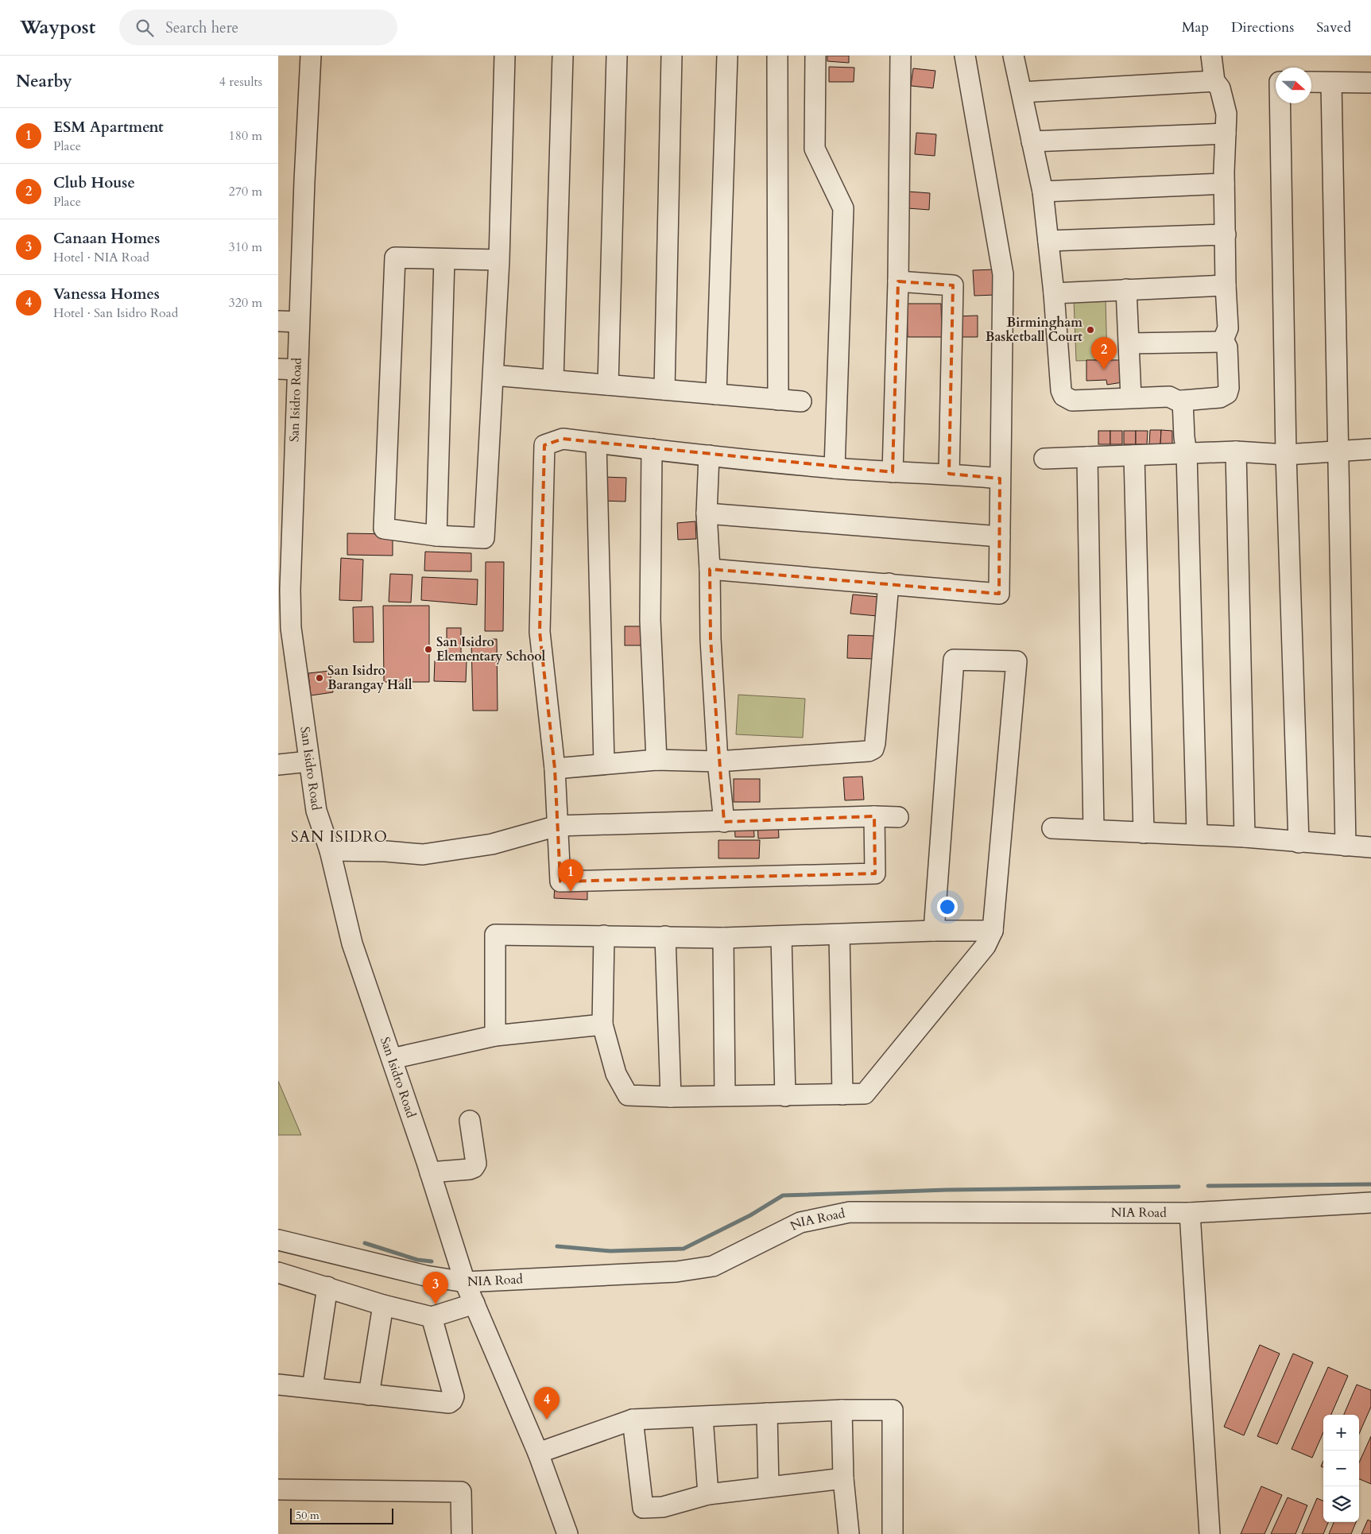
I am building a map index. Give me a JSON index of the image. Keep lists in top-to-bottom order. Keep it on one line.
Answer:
{"streets":{"street":["San Isidro Road","NIA Road"]},"crossings":[["San Isidro Road","NIA Road"]],"districts":["SAN ISIDRO"],"places":["Birmingham Basketball Court","San Isidro Elementary School","San Isidro Barangay Hall"],"scale_bar":"50 m","north":"right","page":{"header":"Waypost","search":"Search here","nav":["Map","Directions","Saved"],"heading":["Nearby","4 results"],"list":[{"mark":"1","name":"ESM Apartment","note":"Place","value":"180 m"},{"mark":"2","name":"Club House","note":"Place","value":"270 m"},{"mark":"3","name":"Canaan Homes","note":"Hotel · NIA Road","value":"310 m"},{"mark":"4","name":"Vanessa Homes","note":"Hotel · San Isidro Road","value":"320 m"}],"pins":["2","1","3","4"],"map_buttons":["+","−"],"scale":"50 m"}}
